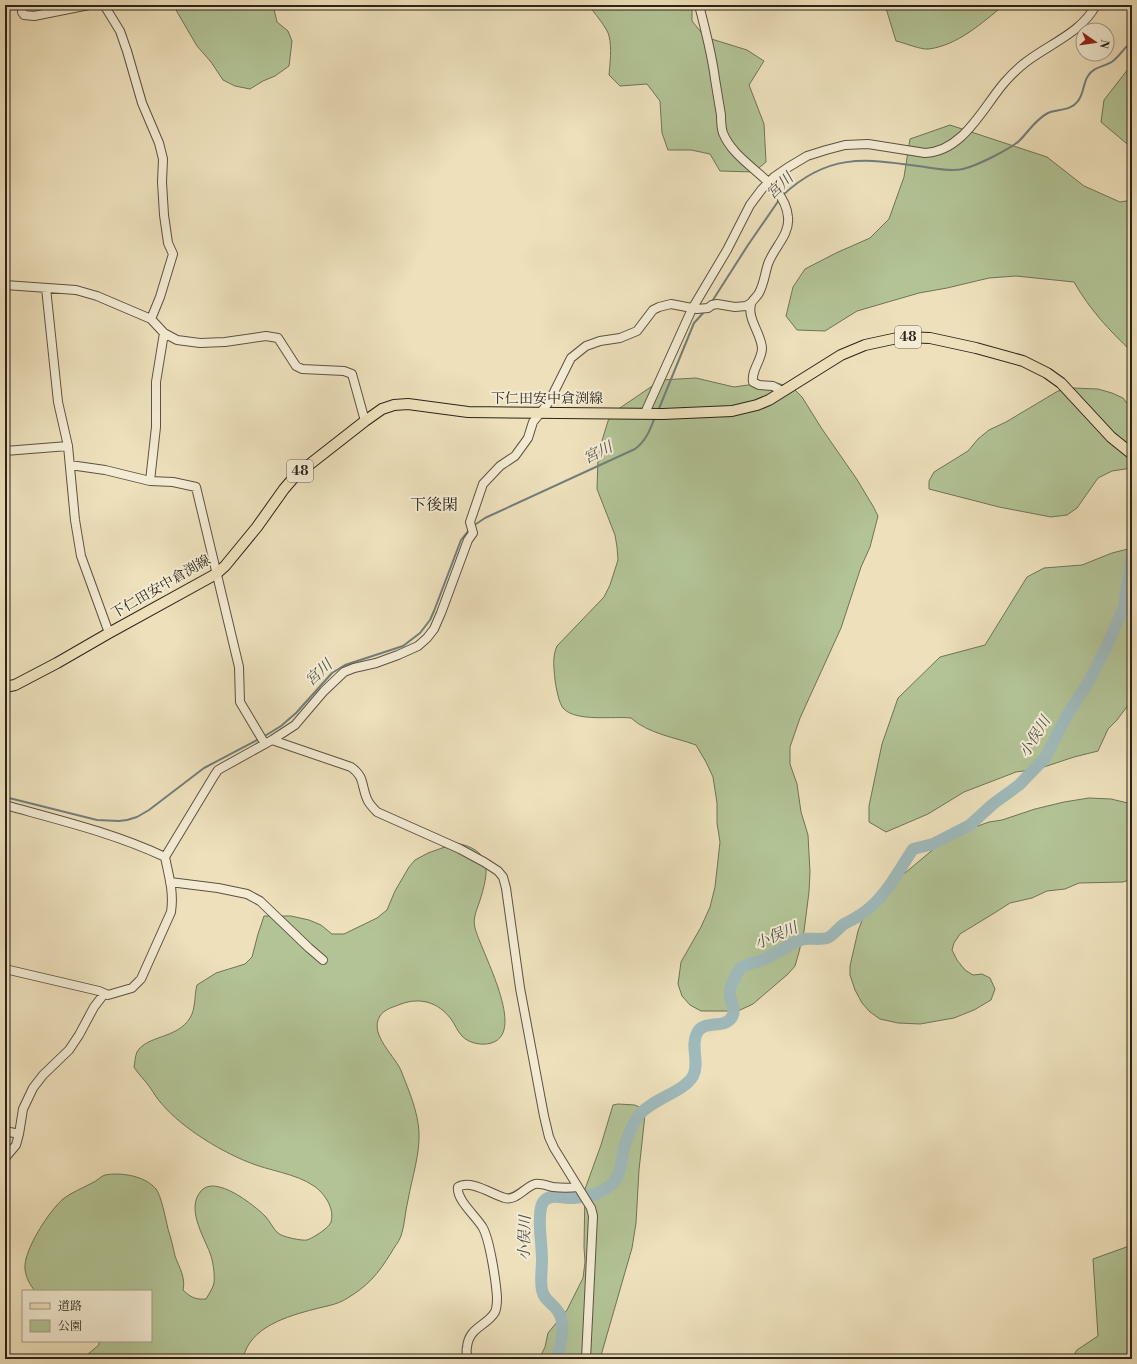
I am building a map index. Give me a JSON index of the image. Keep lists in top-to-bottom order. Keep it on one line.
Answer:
{"streets":{"main road":["48","下仁田安中倉渕線"]},"districts":["下後閑"],"water":["宮川","小俣川"],"legend":["道路","公園"],"north":"right"}
